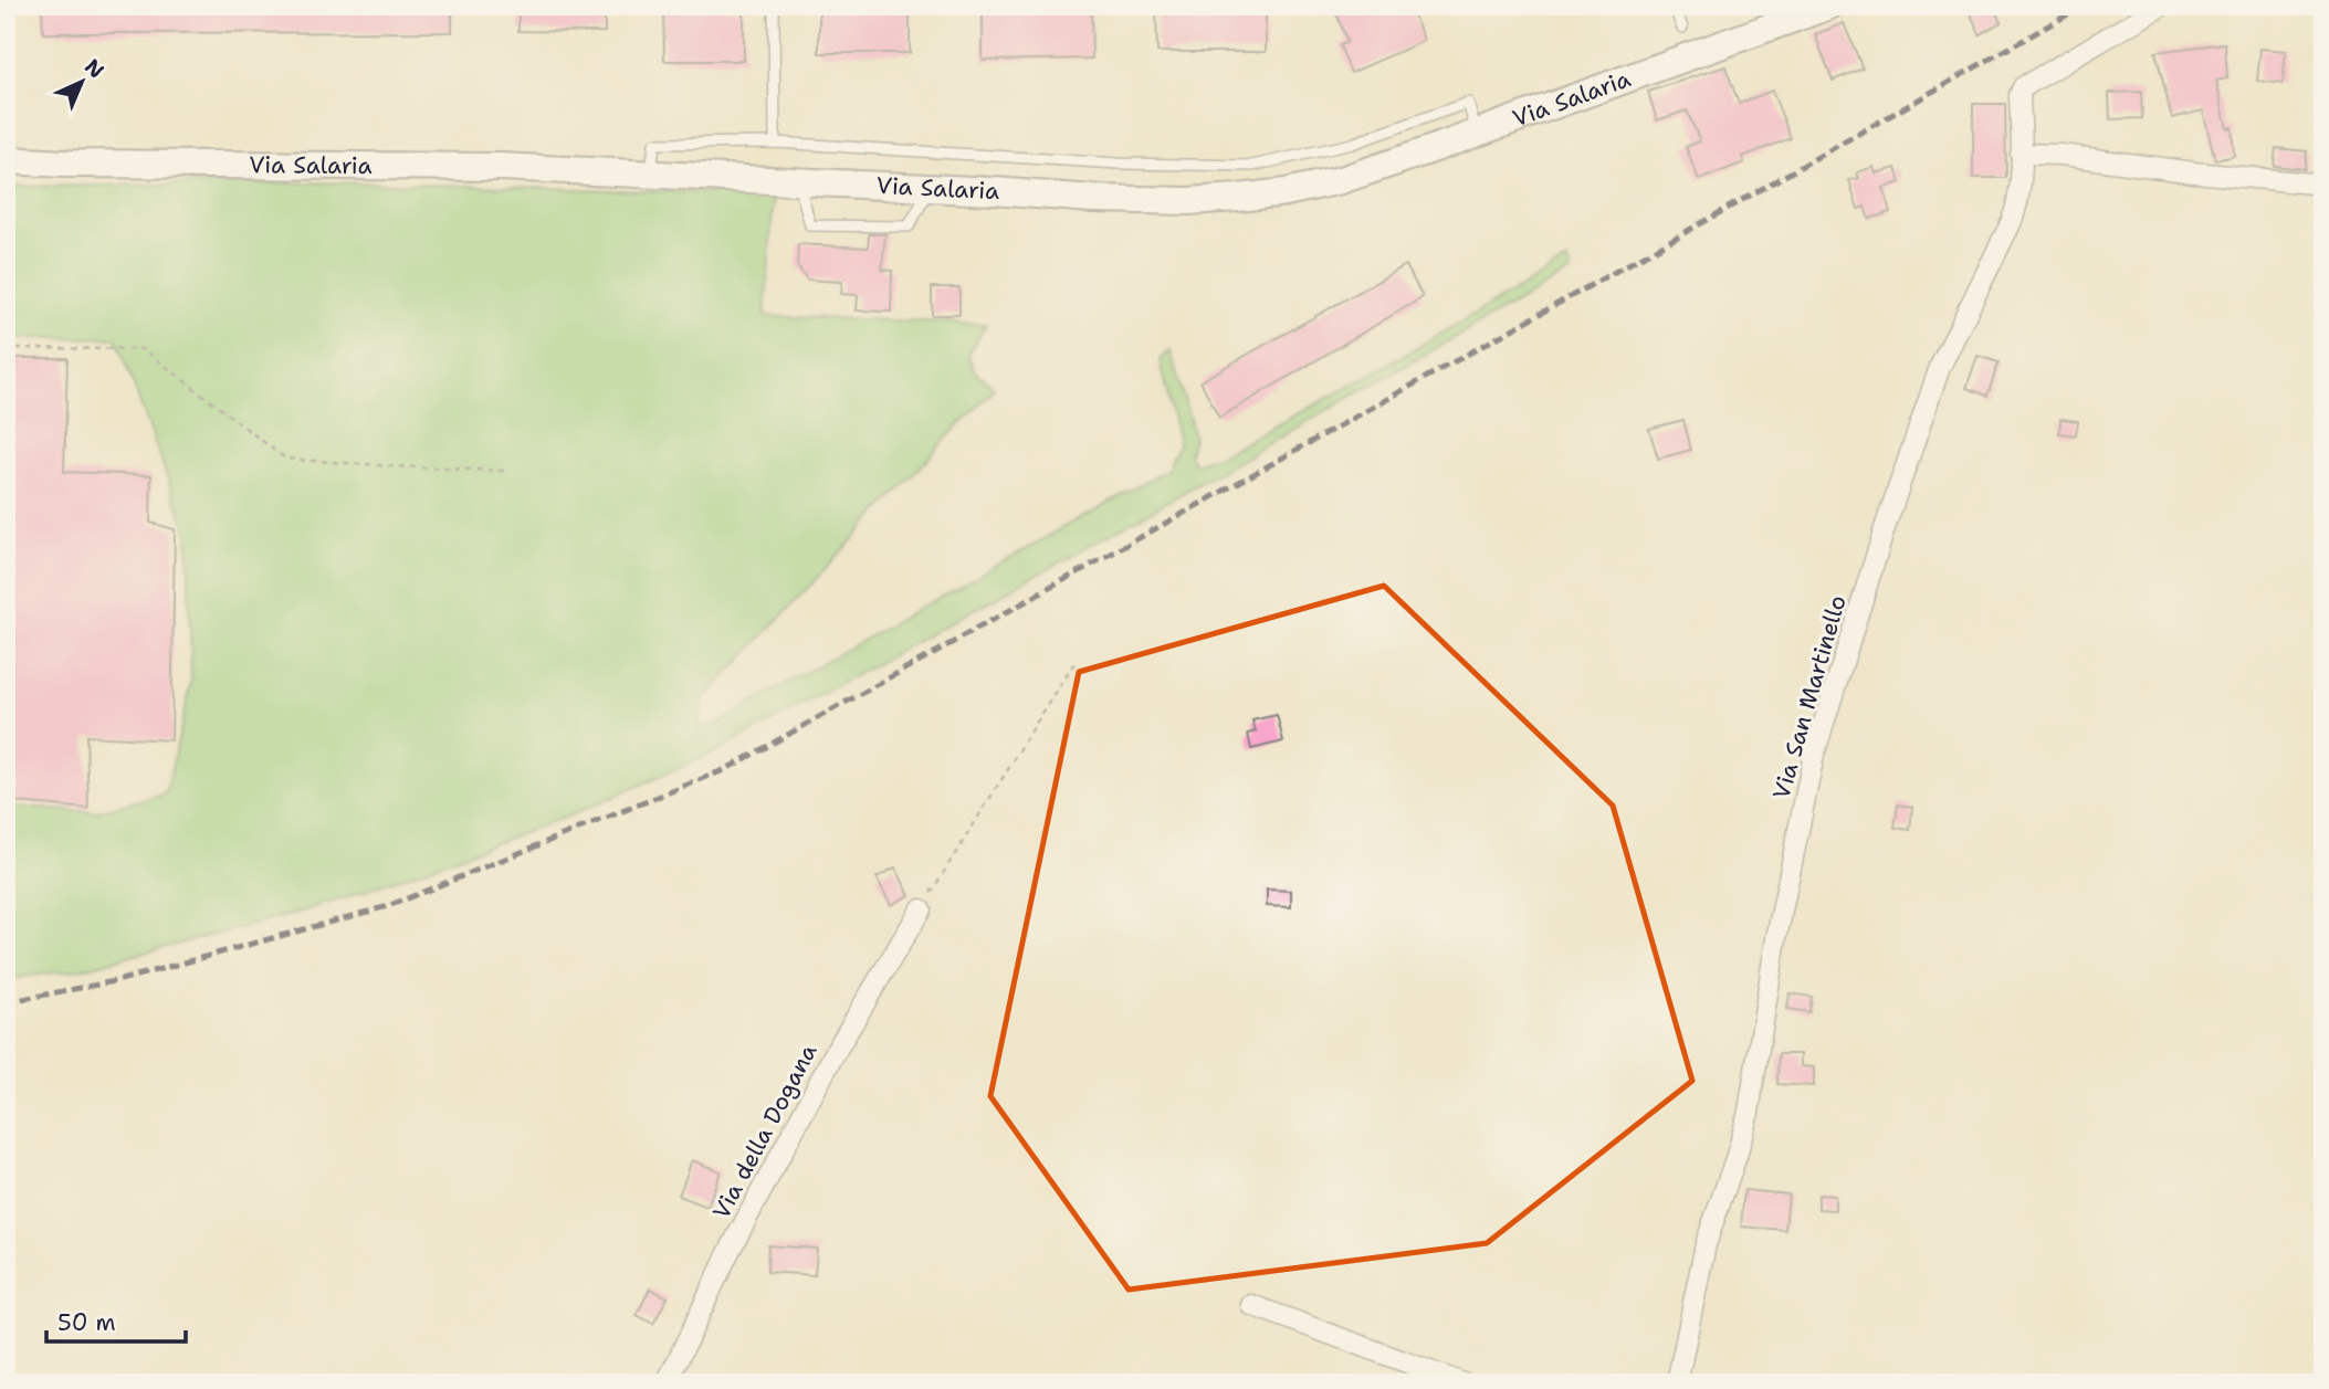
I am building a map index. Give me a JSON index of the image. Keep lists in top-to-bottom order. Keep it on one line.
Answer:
{"streets":{"main road":["Via Salaria"],"street":["Via San Martinello","Via della Dogana"]},"scale_bar":"50 m","north":"top right"}
